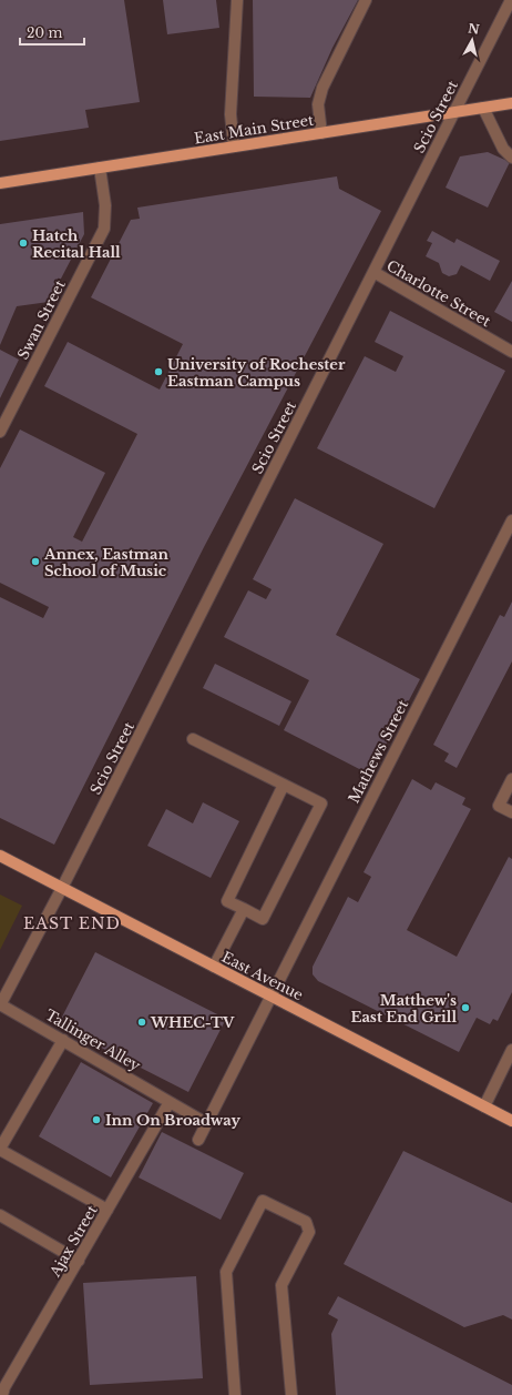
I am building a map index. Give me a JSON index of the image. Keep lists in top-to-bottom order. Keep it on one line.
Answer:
{"streets":{"main road":["East Main Street","East Avenue"],"street":["Scio Street","Charlotte Street","Swan Street","Mathews Street","Tallinger Alley","Ajax Street"]},"crossings":[["Scio Street","East Main Street"],["Scio Street","Charlotte Street"],["Scio Street","East Avenue"],["Scio Street","Tallinger Alley"],["East Main Street","Swan Street"],["Mathews Street","East Avenue"],["Mathews Street","Tallinger Alley"],["Tallinger Alley","Ajax Street"]],"districts":["EAST END"],"places":["Hatch Recital Hall","University of Rochester Eastman Campus","Annex, Eastman School of Music","Matthew's East End Grill","WHEC-TV","Inn On Broadway"],"scale_bar":"20 m","north":"top"}
